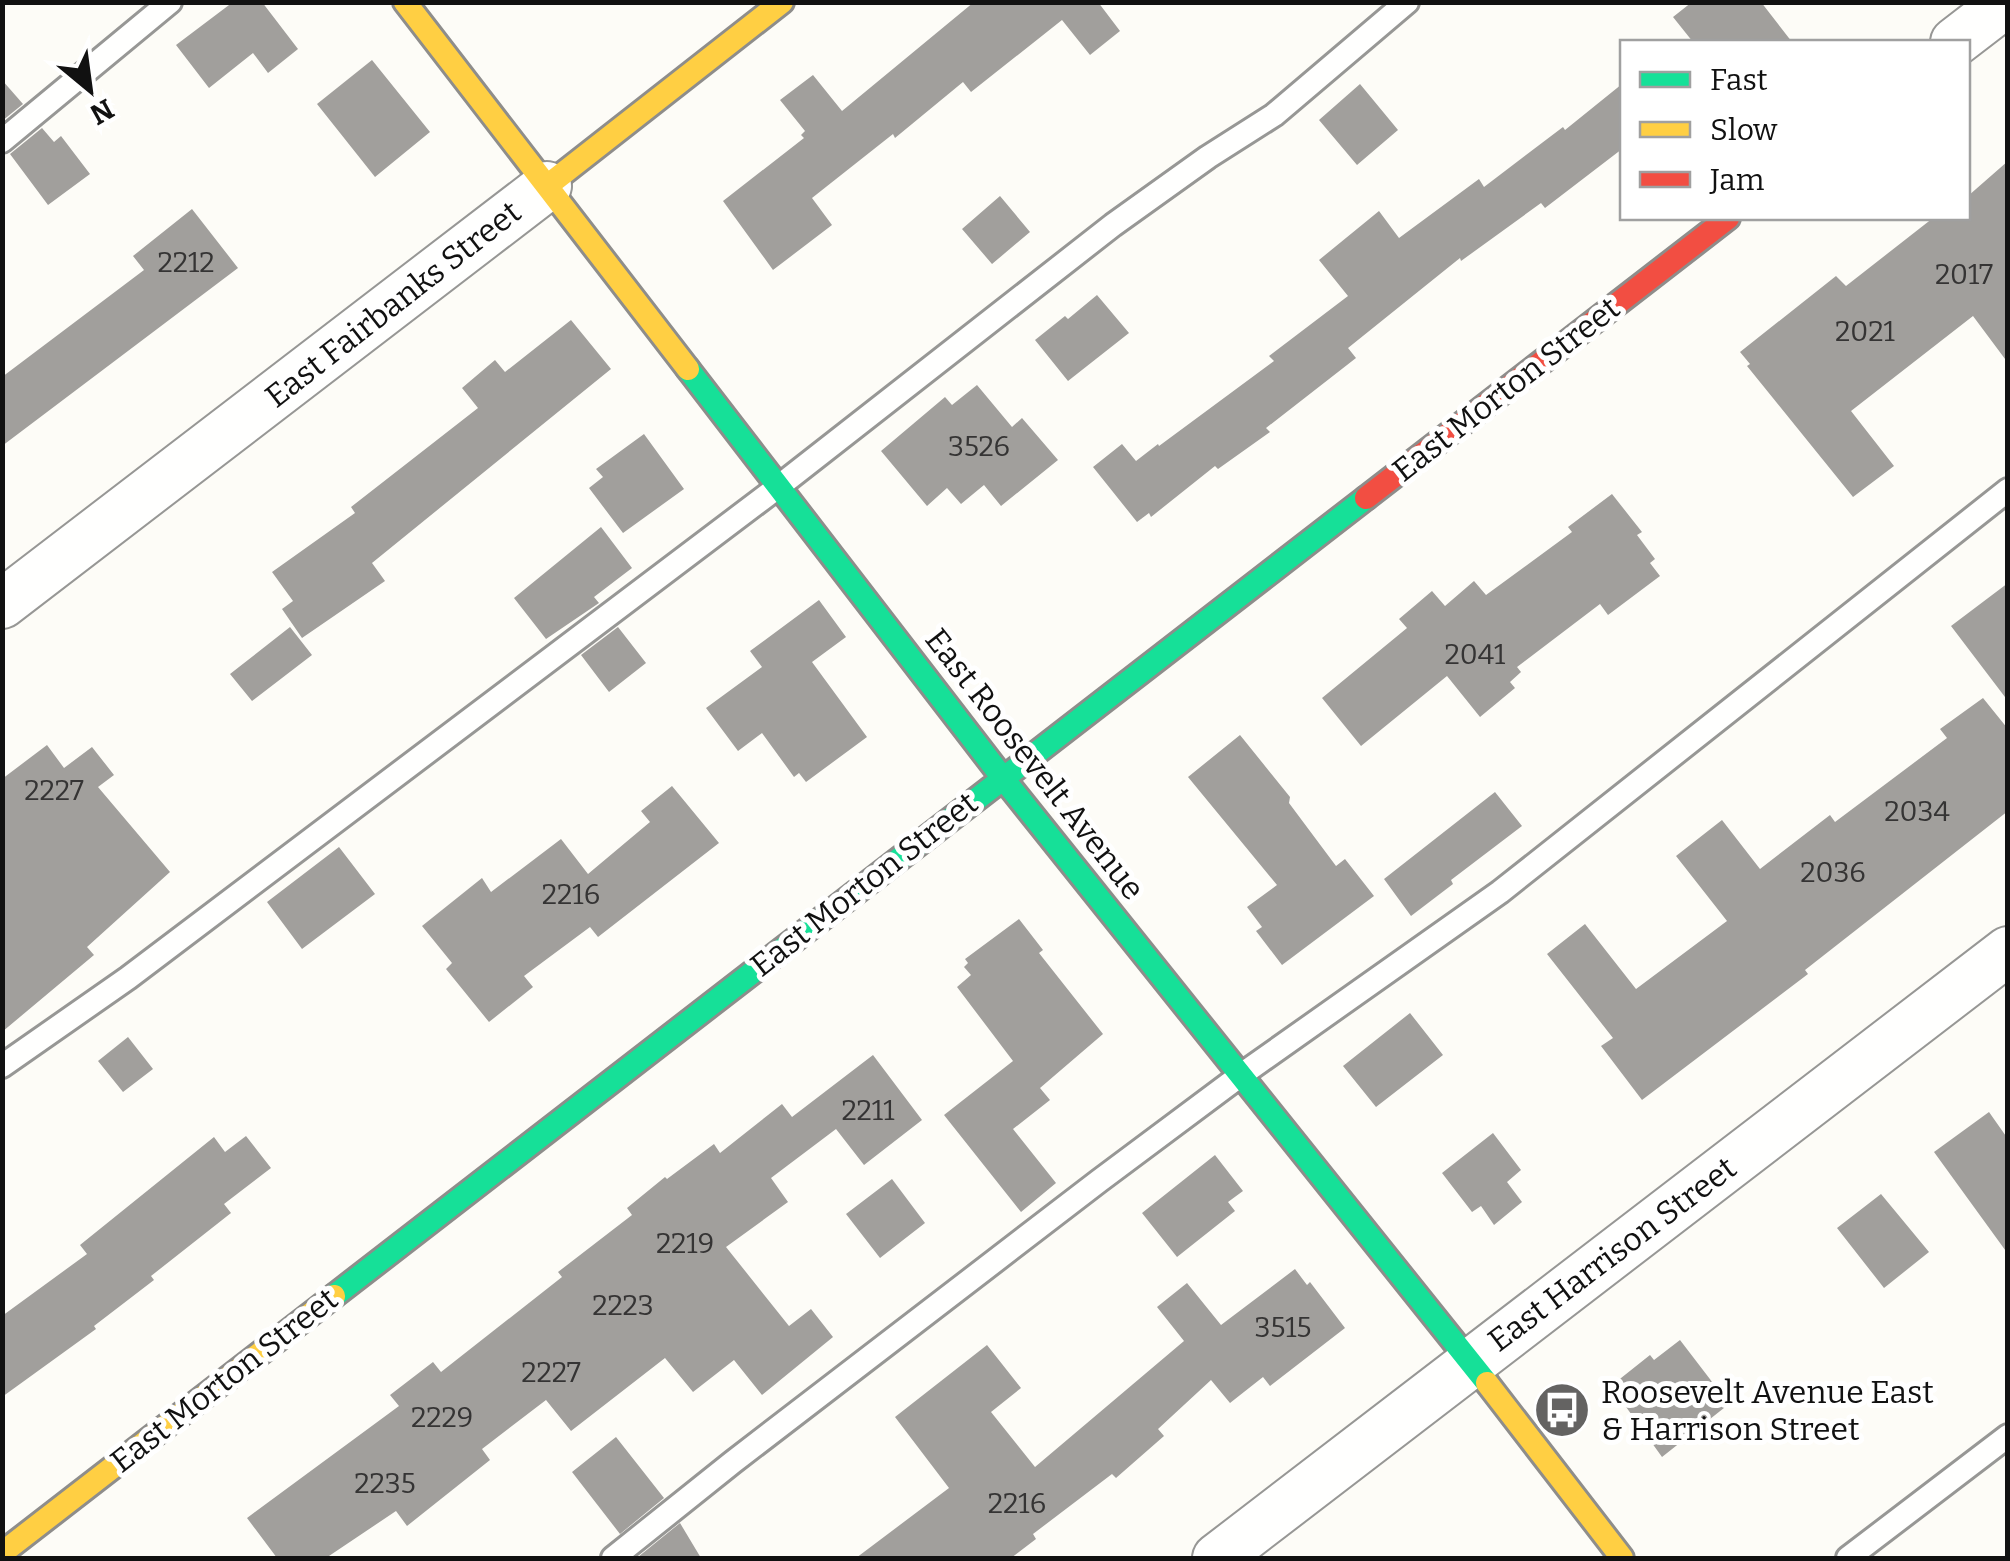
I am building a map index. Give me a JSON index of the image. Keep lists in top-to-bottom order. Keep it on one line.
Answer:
{"streets":{"street":["East Fairbanks Street","East Morton Street","East Roosevelt Avenue","East Harrison Street"]},"crossings":[["East Fairbanks Street","East Roosevelt Avenue"],["East Morton Street","East Roosevelt Avenue"],["East Roosevelt Avenue","East Harrison Street"]],"places":{"bus stop":["Roosevelt Avenue East & Harrison Street"]},"house_numbers":["2212","2017","2021","3526","2041","2227","2034","2036","2216","2211","2219","2223","3515","2227","2229","2235","2216"],"legend":["Fast","Slow","Jam"],"north":"bottom right"}
